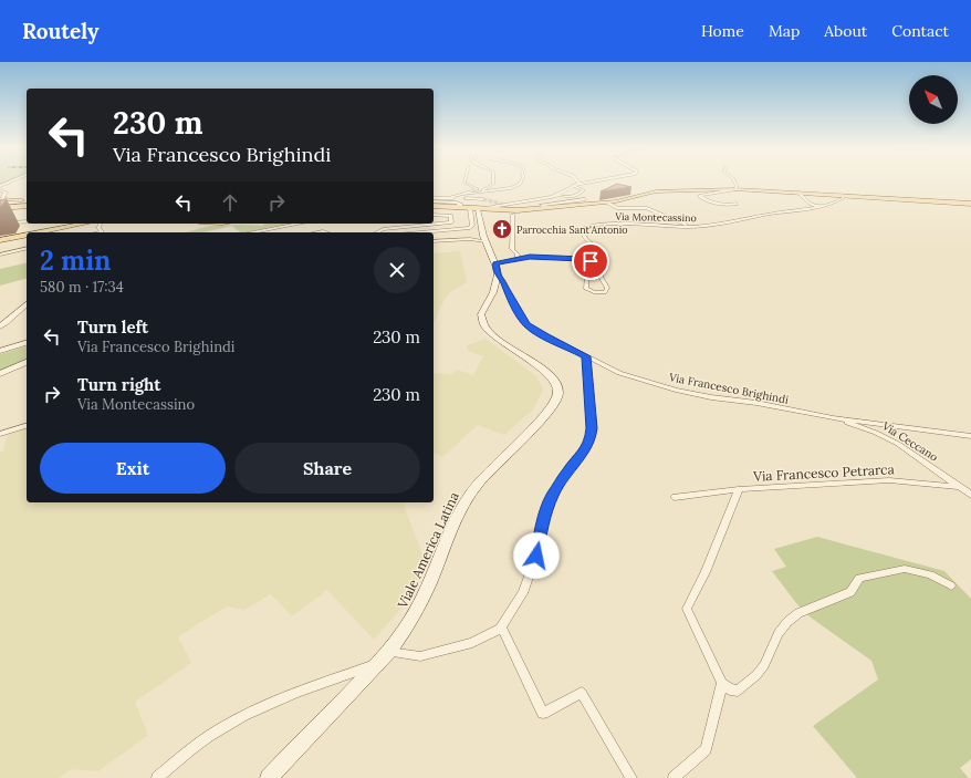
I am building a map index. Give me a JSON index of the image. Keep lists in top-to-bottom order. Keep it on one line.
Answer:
{"streets":{"main road":["Viale America Latina"],"street":["Via Montecassino","Via Francesco Brighindi","Via Ceccano","Via Francesco Petrarca"]},"crossings":[["Via Montecassino","Via Francesco Brighindi"],["Via Montecassino","Viale America Latina"],["Via Francesco Brighindi","Via Ceccano"],["Via Francesco Brighindi","Viale America Latina"],["Via Ceccano","Via Francesco Petrarca"]],"places":{"church":["Parrocchia Sant'Antonio"]},"north":"top left","page":{"header":"Routely","nav":["Home","Map","About","Contact"],"turn":["230 m","Via Francesco Brighindi"],"heading":["2 min","580 m · 17:34"],"list":[{"name":"Turn left","note":"Via Francesco Brighindi","value":"230 m"},{"name":"Turn right","note":"Via Montecassino","value":"230 m"}],"buttons":["Exit","Share"]}}
